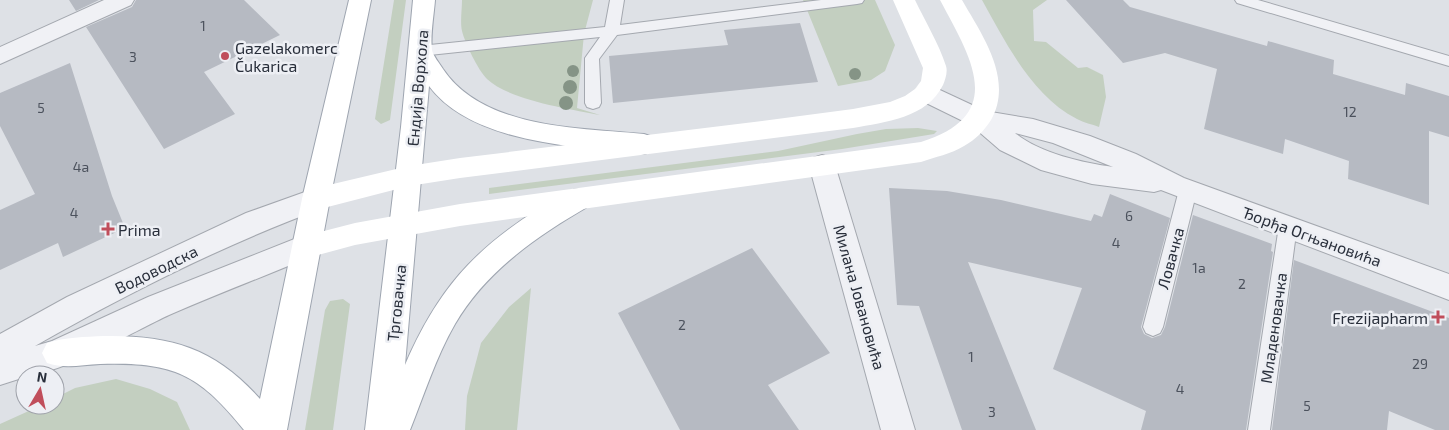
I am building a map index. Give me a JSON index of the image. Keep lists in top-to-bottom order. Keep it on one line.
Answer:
{"streets":{"main road":["Ендија Ворхола","Трговачка"],"street":["Ђорђа Огњановића","Водоводска","Милана Јовановића"],"lane":["Ловачка","Младеновачка"]},"crossings":[["Ендија Ворхола","Трговачка"],["Ђорђа Огњановића","Ловачка"],["Ђорђа Огњановића","Младеновачка"]],"places":{"other":["Gazelakomerc Čukarica"],"health":["Prima","Frezijapharm"]},"house_numbers":["1","3","5","12","4a","4","6","4","1a","2","2","1","29","4","5","3"],"north":"top"}
